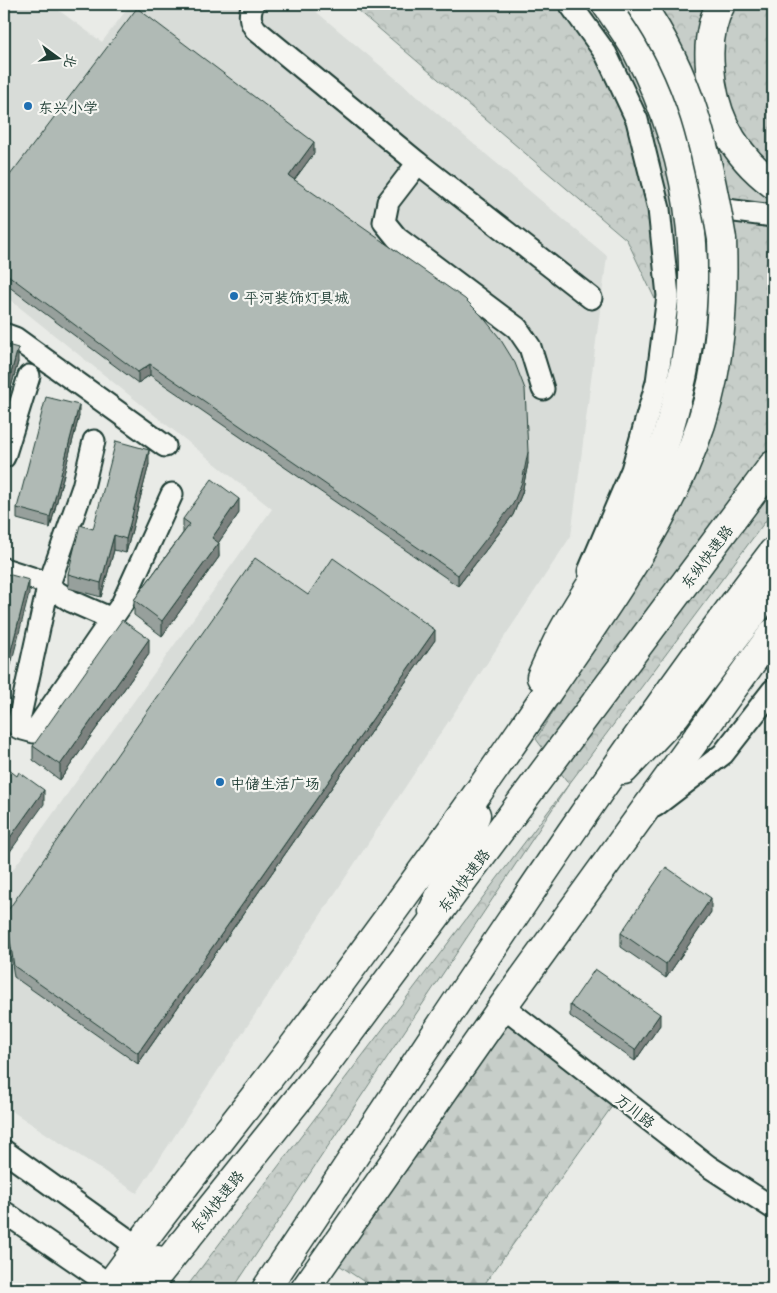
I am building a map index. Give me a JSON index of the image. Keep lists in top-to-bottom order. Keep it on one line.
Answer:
{"streets":{"main road":["东纵快速路"],"street":["万川路"]},"places":["东兴小学","平河装饰灯具城","中储生活广场"],"north":"right"}
